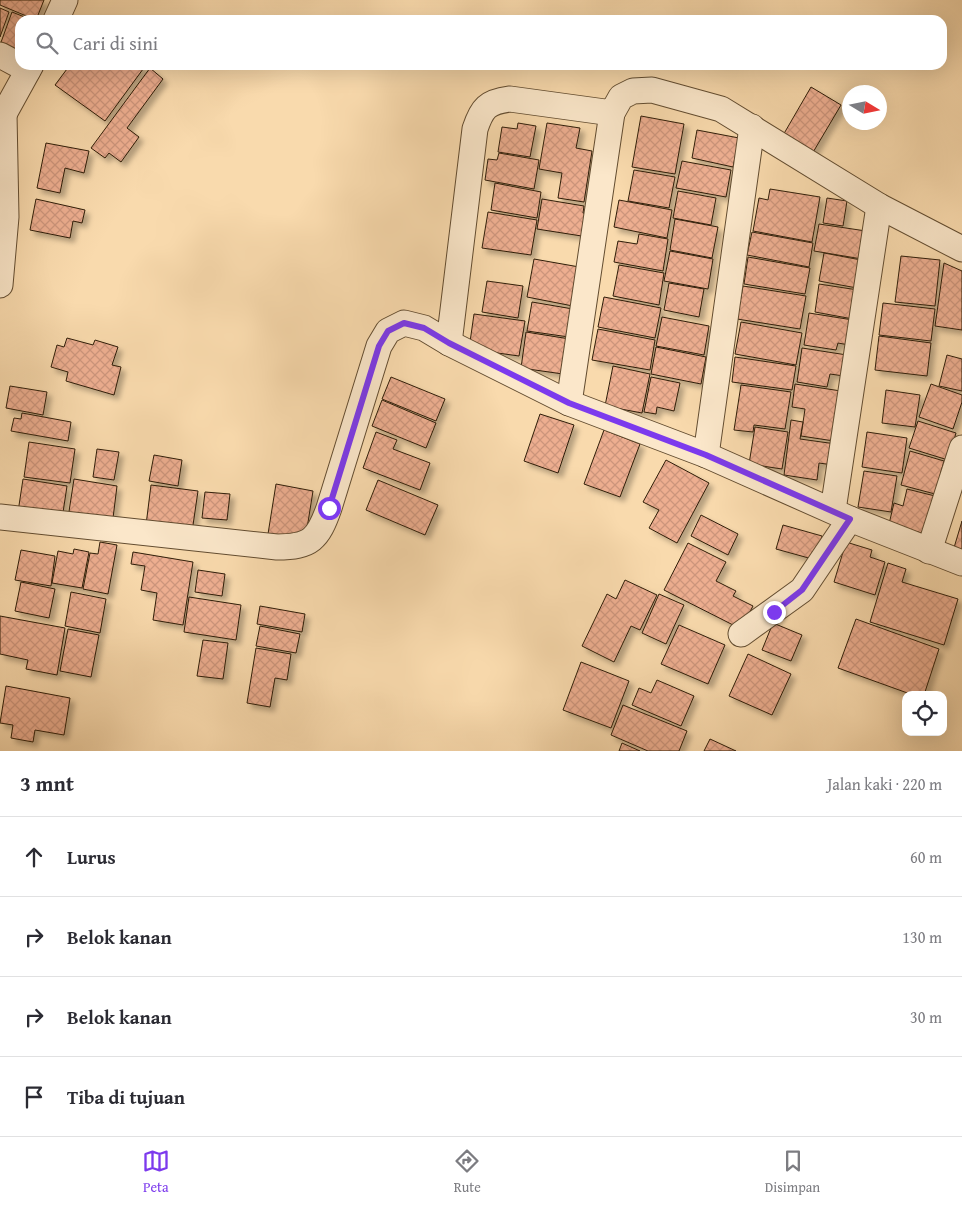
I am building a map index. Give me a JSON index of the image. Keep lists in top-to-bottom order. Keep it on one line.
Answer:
{"north":"right","page":{"search":"Cari di sini","heading":["3 mnt","Jalan kaki · 220 m"],"list":[["Lurus","60 m"],["Belok kanan","130 m"],["Belok kanan","30 m"],"Tiba di tujuan"],"nav":["Peta","Rute","Disimpan"]}}
